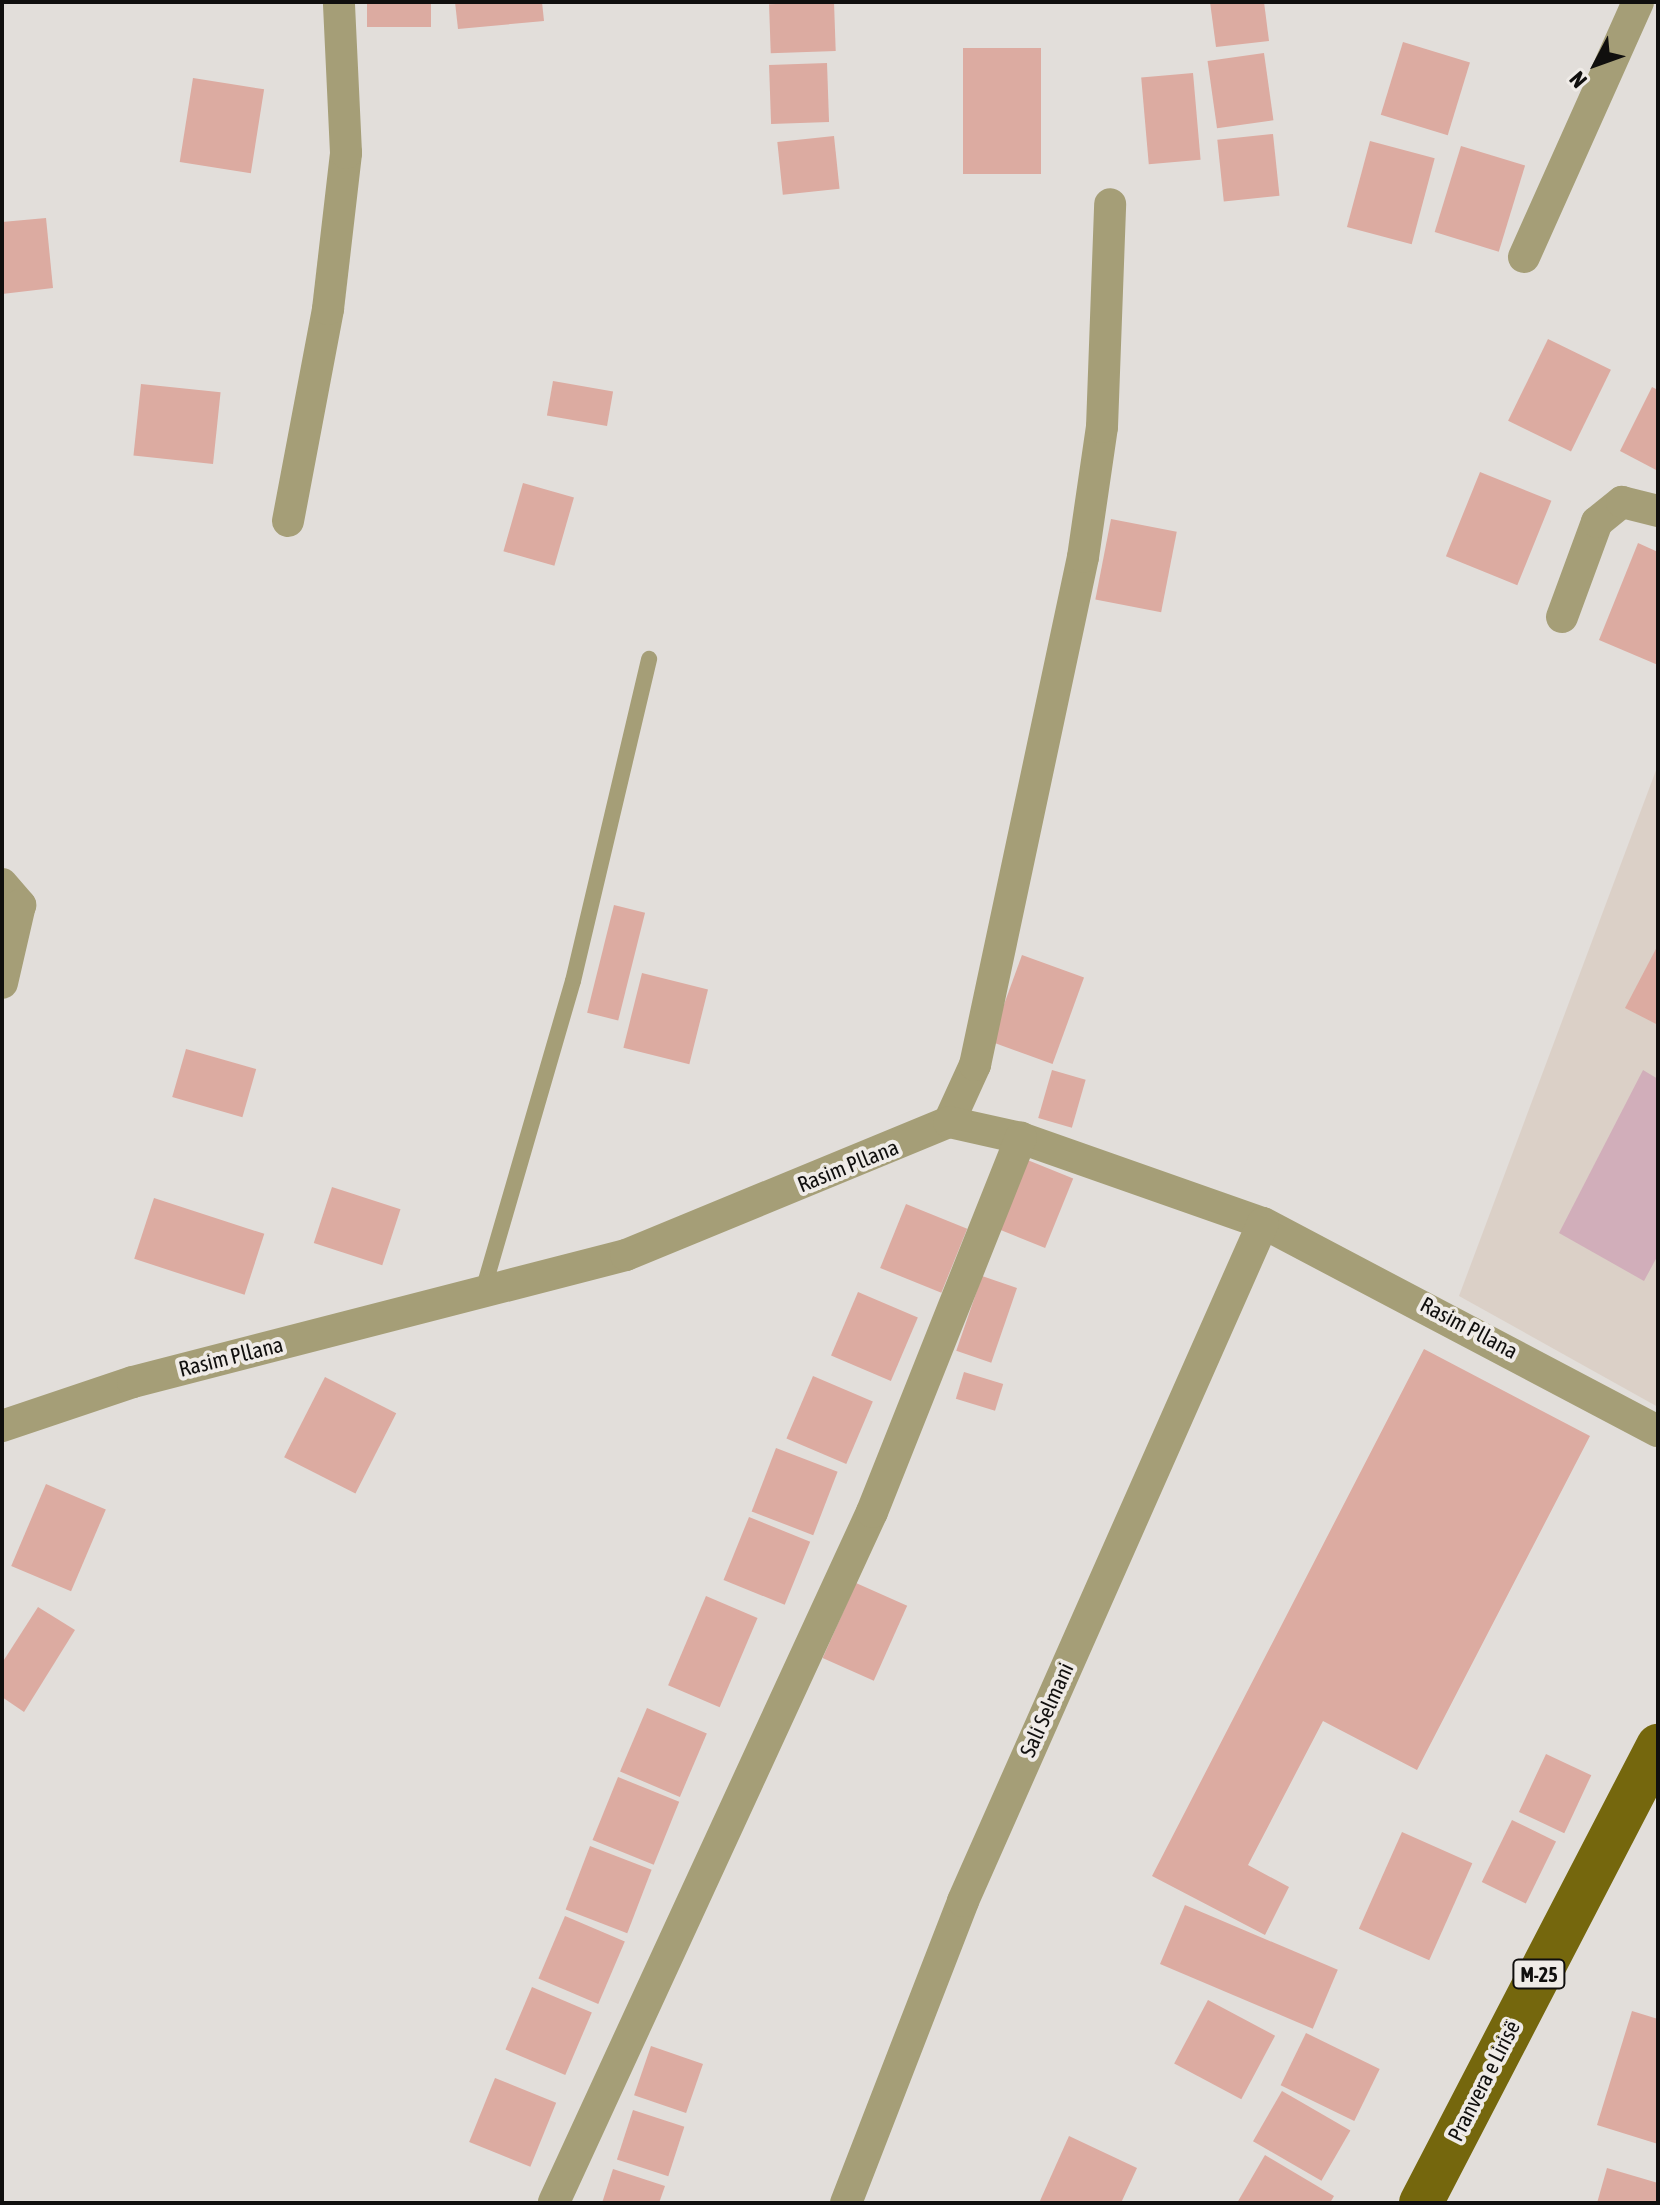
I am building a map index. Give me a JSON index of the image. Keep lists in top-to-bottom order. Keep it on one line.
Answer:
{"streets":{"main road":["M-25","Pranvera e Lirisë"],"street":["Rasim Pllana","Sali Selmani"]},"crossings":[["Rasim Pllana","Sali Selmani"]],"north":"bottom left"}
